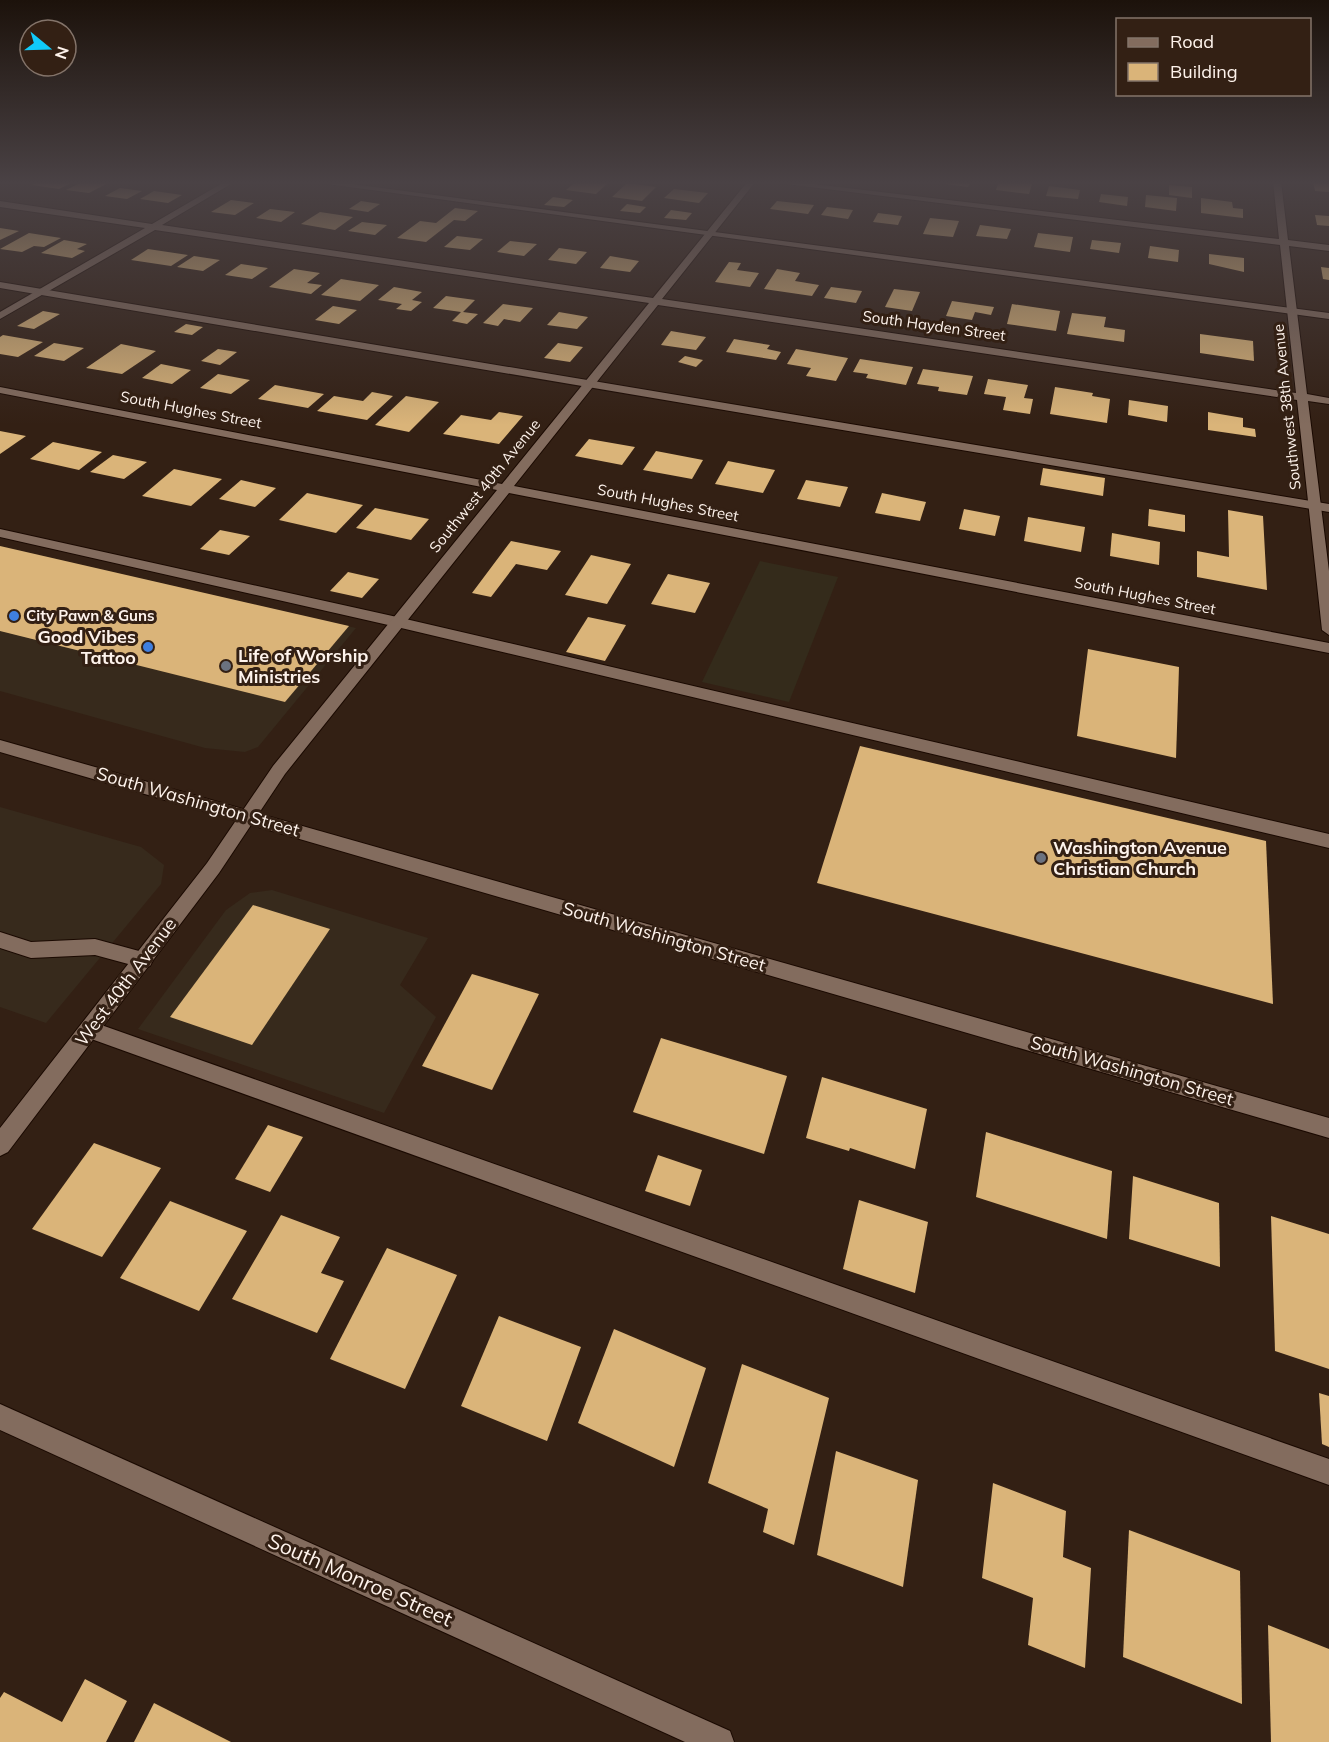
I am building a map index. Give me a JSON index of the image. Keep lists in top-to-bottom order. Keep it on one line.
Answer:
{"streets":{"street":["South Hayden Street","Southwest 38th Avenue","South Hughes Street","Southwest 40th Avenue","South Washington Street","West 40th Avenue","South Monroe Street"]},"crossings":[["South Hayden Street","Southwest 38th Avenue"],["South Hayden Street","Southwest 40th Avenue"],["South Hughes Street","Southwest 40th Avenue"],["Southwest 40th Avenue","South Washington Street"],["Southwest 40th Avenue","West 40th Avenue"],["South Washington Street","West 40th Avenue"]],"places":["City Pawn & Guns","Good Vibes Tattoo","Life of Worship Ministries","Washington Avenue Christian Church"],"legend":["Road","Building"],"north":"right"}
